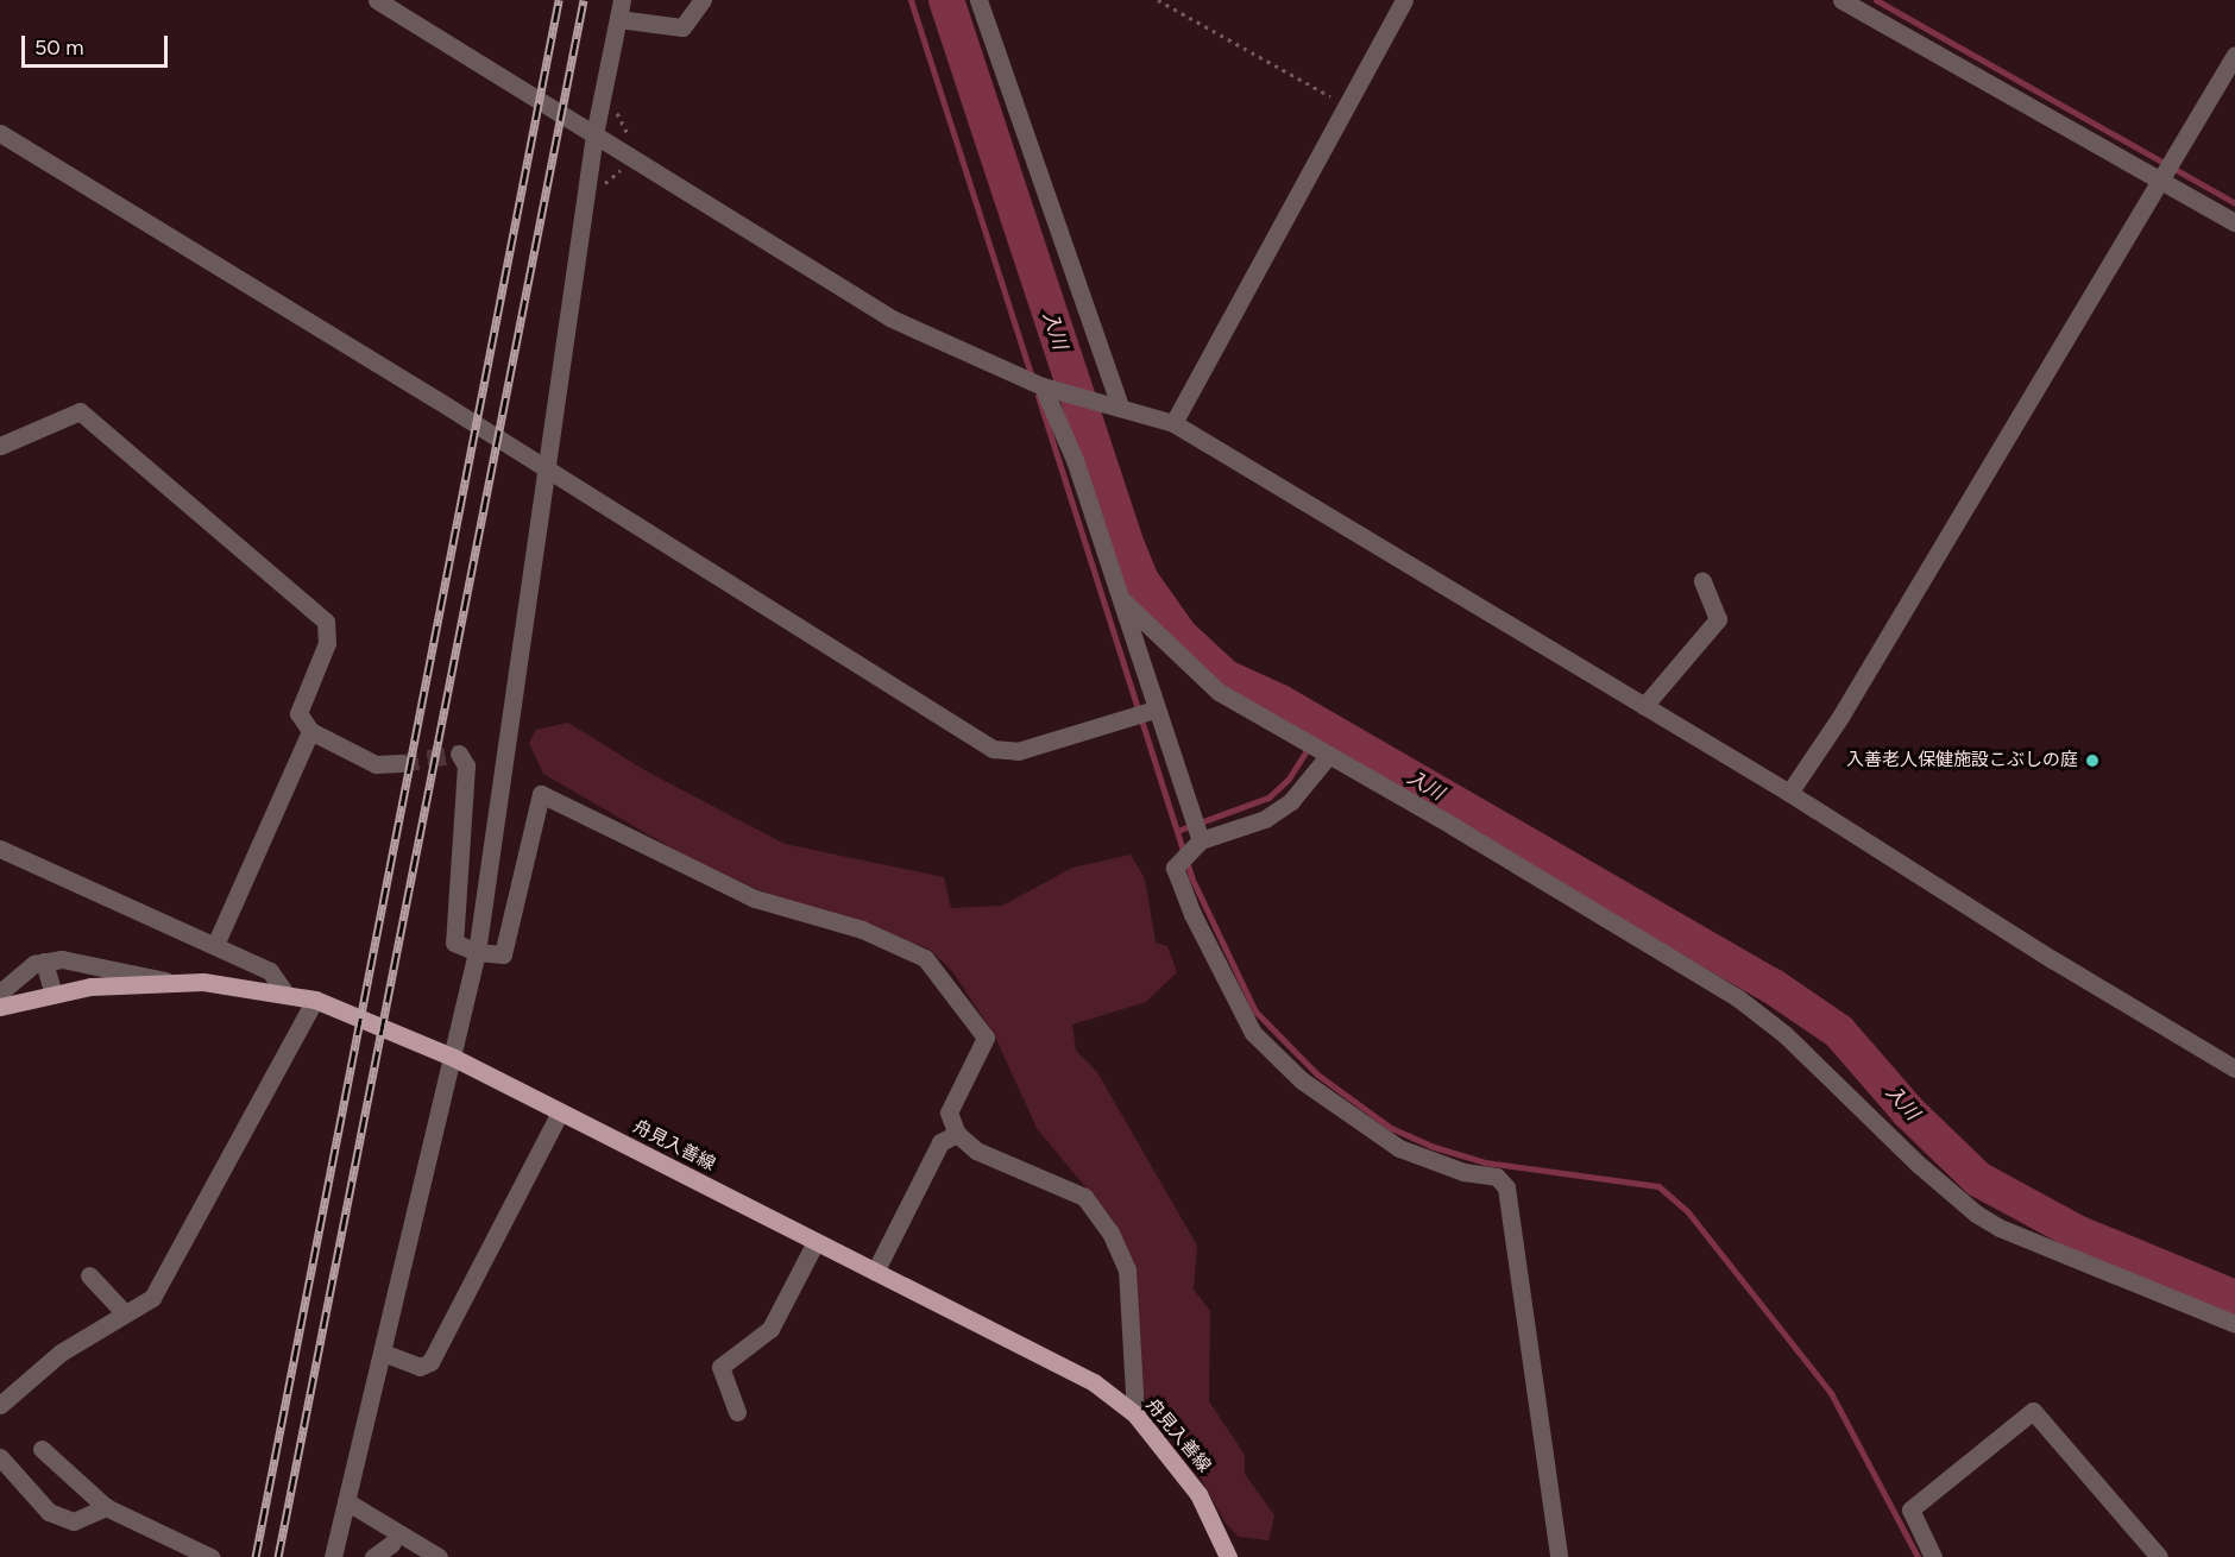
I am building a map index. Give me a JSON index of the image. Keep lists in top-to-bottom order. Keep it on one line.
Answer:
{"streets":{"main road":["舟見入善線"]},"water":["入川"],"places":["入善老人保健施設こぶしの庭"],"scale_bar":"50 m"}
